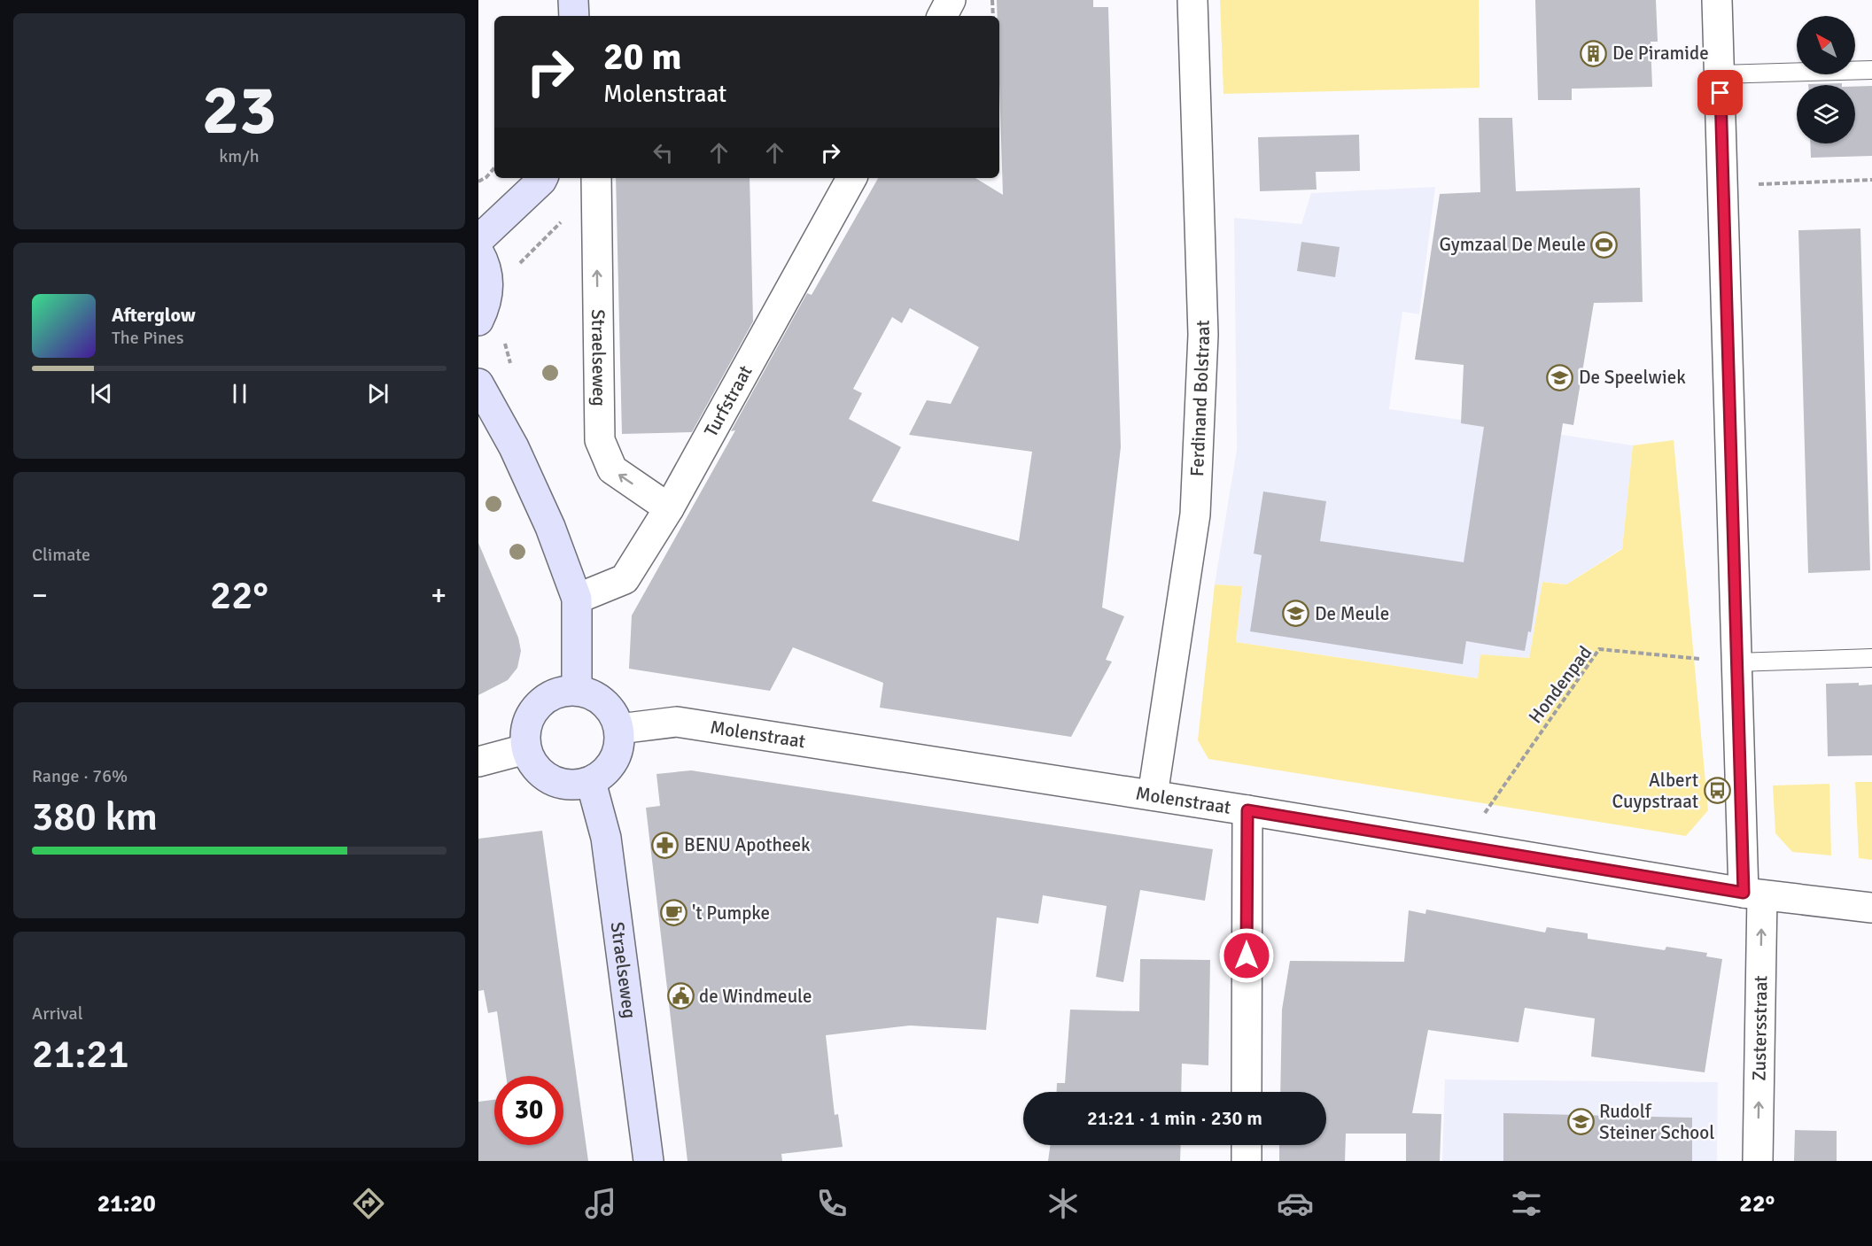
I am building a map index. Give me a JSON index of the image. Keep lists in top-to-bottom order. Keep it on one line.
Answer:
{"streets":{"street":["Straelseweg","Ferdinand Bolstraat","Turfstraat","Molenstraat","Zustersstraat"],"path":["Hondenpad"]},"crossings":[["Straelseweg","Turfstraat"],["Straelseweg","Molenstraat"],["Ferdinand Bolstraat","Molenstraat"],["Hondenpad","Molenstraat"],["Molenstraat","Zustersstraat"]],"one_way":["Zustersstraat"],"places":{"building":["De Piramide"],"sports":["Gymzaal De Meule"],"school or university":["De Speelwiek","De Meule","Rudolf Steiner School"],"bus stop":["Albert Cuypstraat"],"pharmacy":["BENU Apotheek"],"cafe":["'t Pumpke"],"public building":["de Windmeule"]},"north":"top left","page":{"tile":[["23","km/h"],"Climate",["Range · 76%","380 km"],["Arrival","21:21"]],"turn":["20 m","Molenstraat"],"song":["Afterglow","The Pines"],"heat":["−","22°","+"],"limit":"30","trip":"21:21 · 1 min · 230 m","tabs":["21:20","22°"]}}
